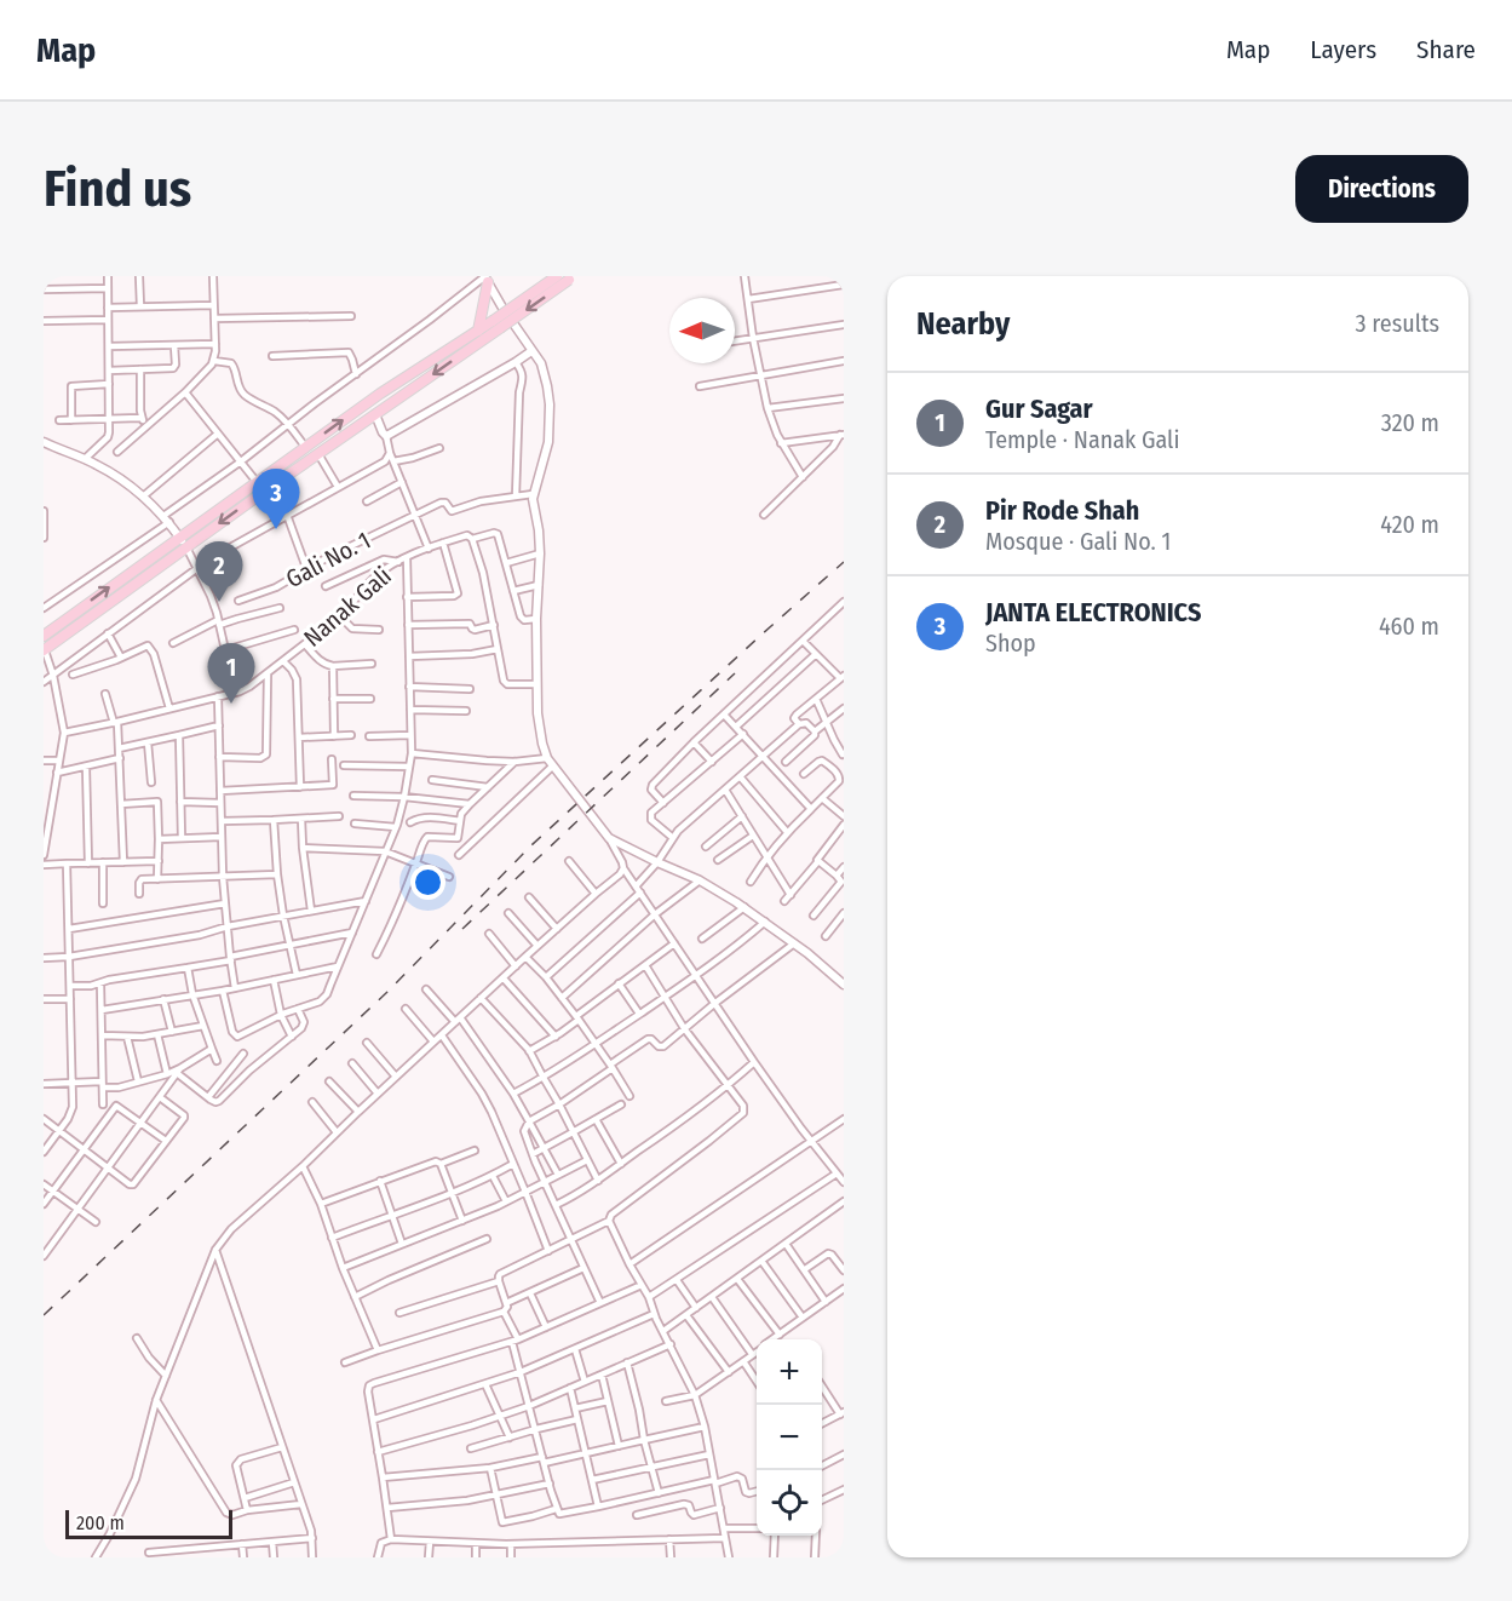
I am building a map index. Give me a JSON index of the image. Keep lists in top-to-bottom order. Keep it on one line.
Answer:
{"streets":{"street":["Gali No. 1","Nanak Gali"]},"scale_bar":"200 m","north":"left","page":{"header":"Map","nav":["Map","Layers","Share"],"buttons":"Directions","title":"Find us","heading":["Nearby","3 results"],"list":[{"mark":"1","name":"Gur Sagar","note":"Temple · Nanak Gali","value":"320 m"},{"mark":"2","name":"Pir Rode Shah","note":"Mosque · Gali No. 1","value":"420 m"},{"mark":"3","name":"JANTA ELECTRONICS","note":"Shop","value":"460 m"}],"pins":["3","2","1"],"map_buttons":["+","−"],"scale":"200 m"}}
